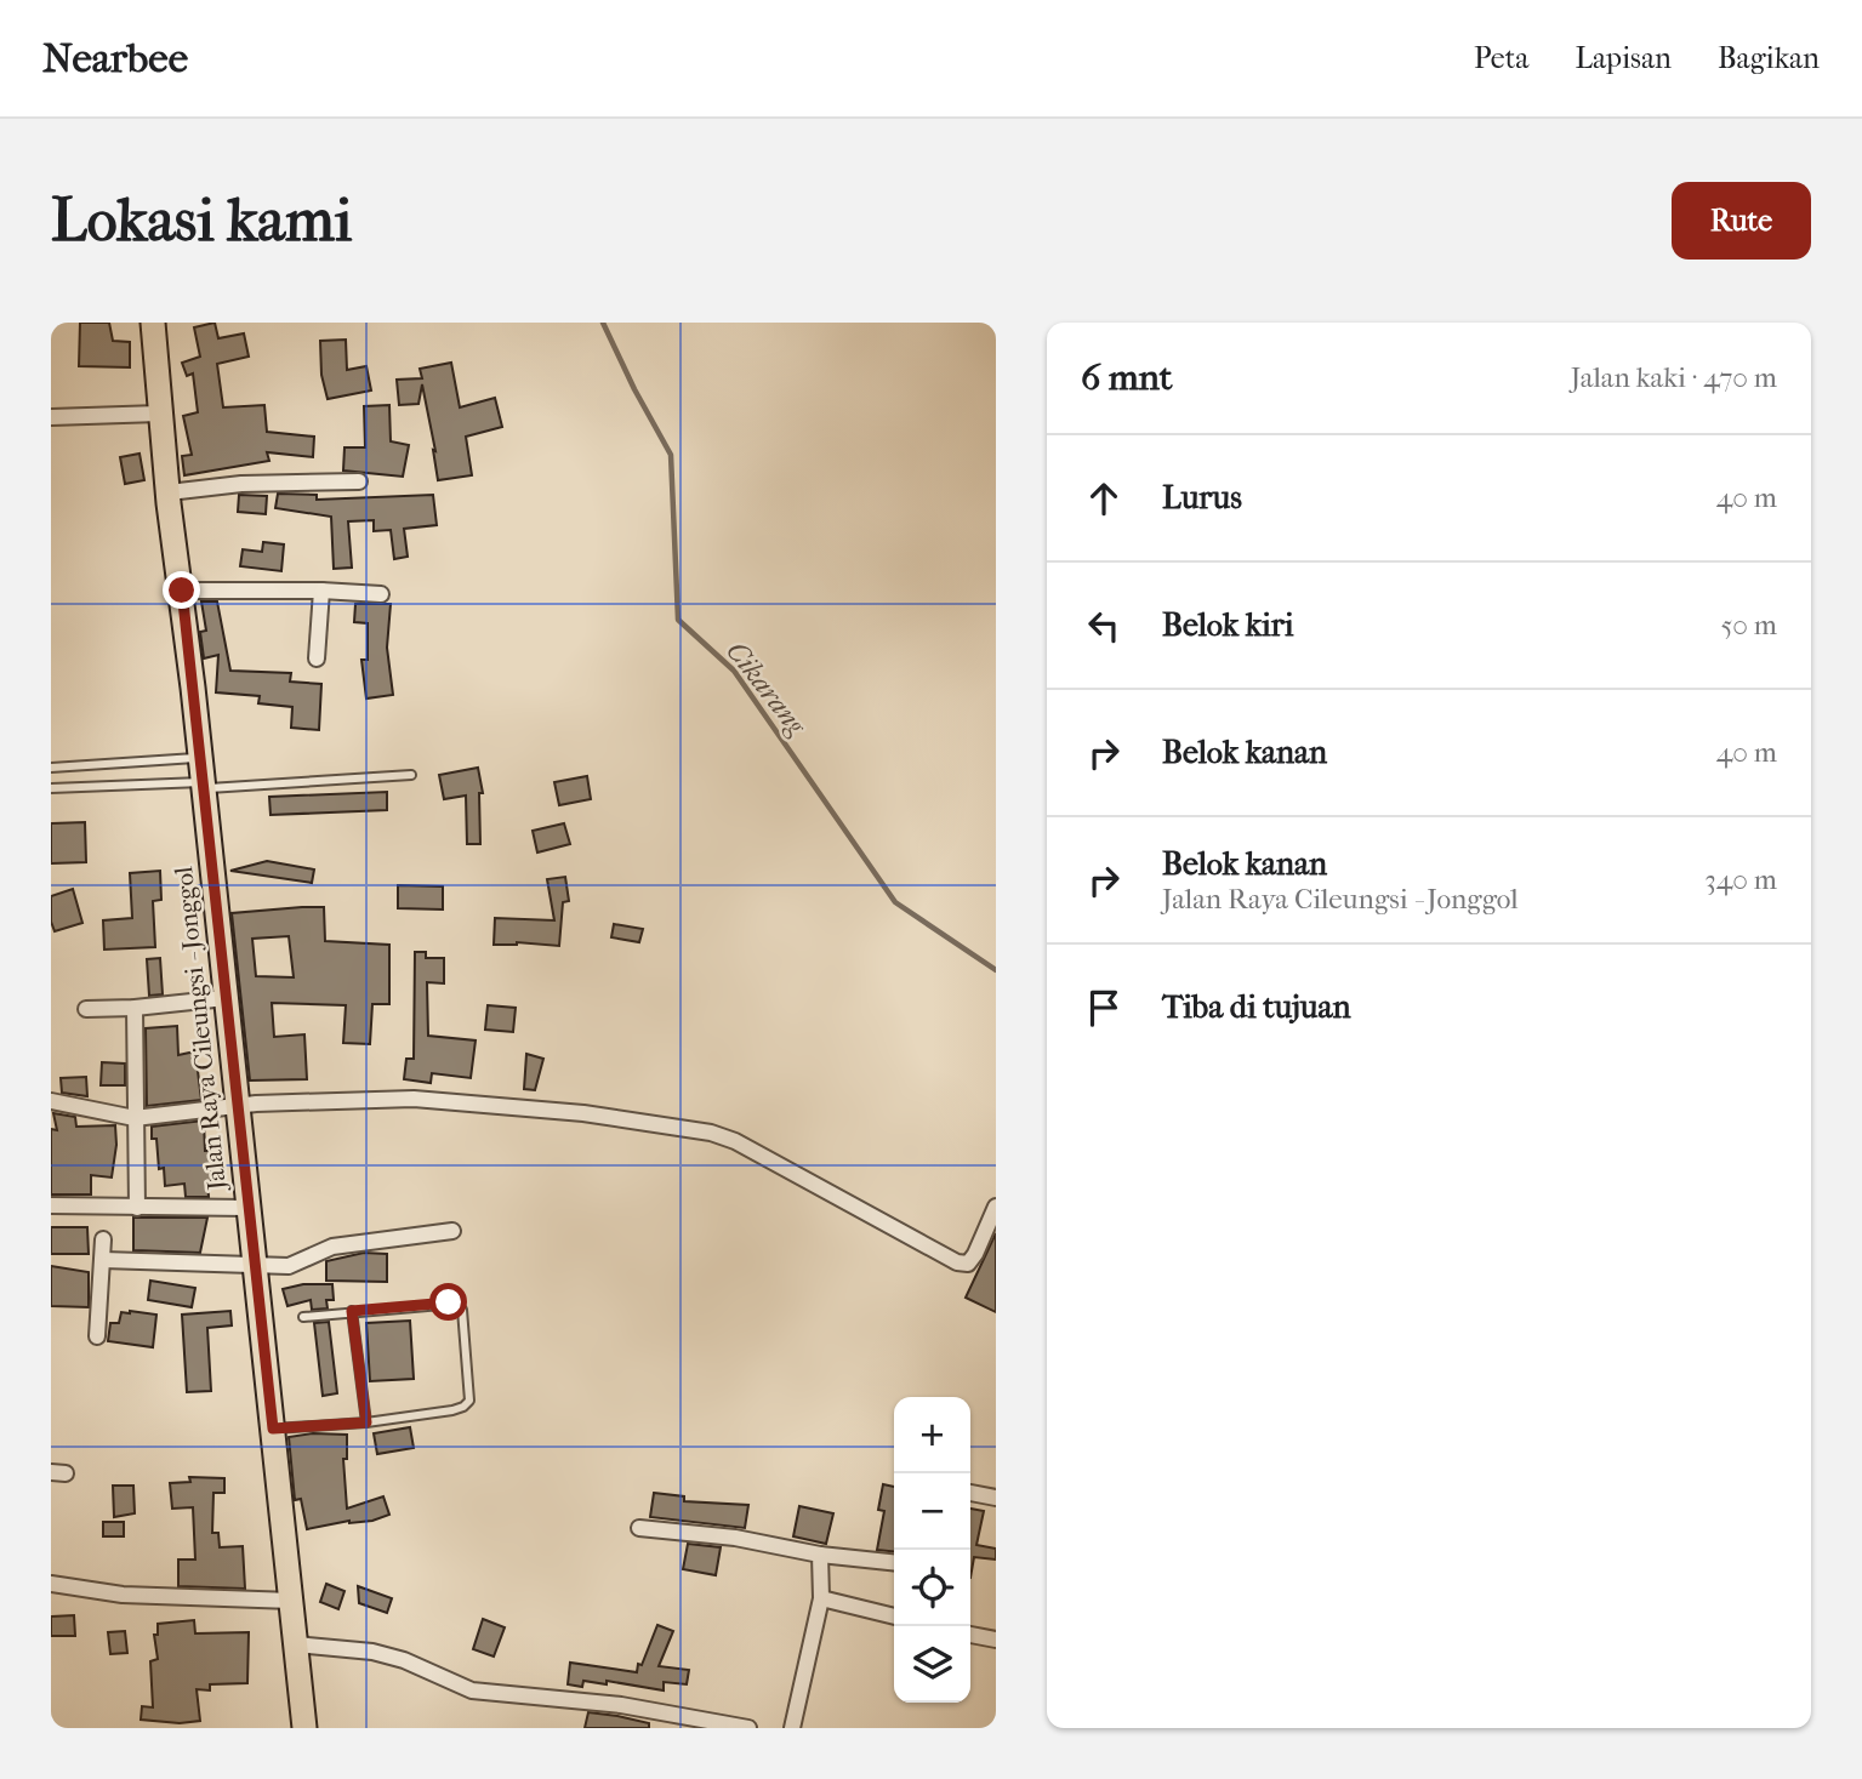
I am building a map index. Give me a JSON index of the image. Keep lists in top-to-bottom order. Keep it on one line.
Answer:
{"streets":{"main road":["Jalan Raya Cileungsi - Jonggol"]},"water":["Cikarang"],"page":{"header":"Nearbee","nav":["Peta","Lapisan","Bagikan"],"buttons":"Rute","title":"Lokasi kami","heading":["6 mnt","Jalan kaki · 470 m"],"list":[["Lurus","40 m"],["Belok kiri","50 m"],["Belok kanan","40 m"],["Belok kanan","Jalan Raya Cileungsi - Jonggol","340 m"],"Tiba di tujuan"],"map_buttons":["+","−"]}}
